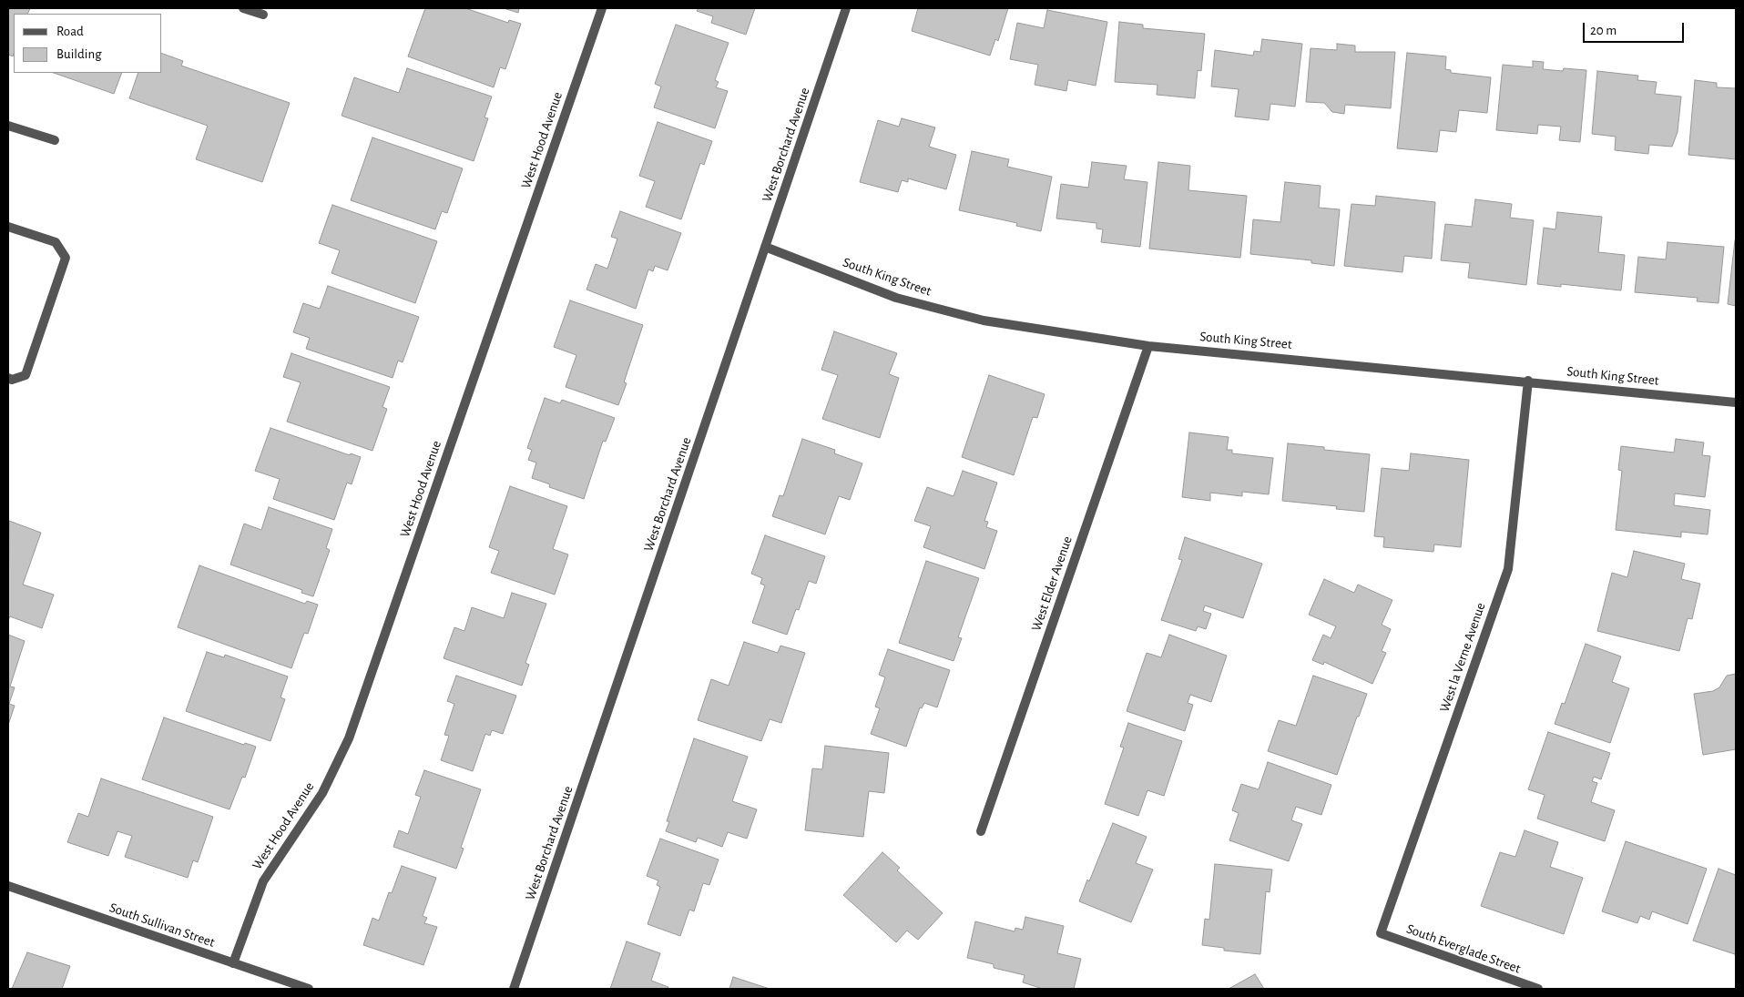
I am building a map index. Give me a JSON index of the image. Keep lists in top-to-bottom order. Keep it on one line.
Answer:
{"streets":{"street":["West Hood Avenue","West Borchard Avenue","South King Street","West Elder Avenue","West la Verne Avenue","South Sullivan Street","South Everglade Street"]},"crossings":[["West Hood Avenue","South Sullivan Street"],["West Borchard Avenue","South King Street"],["South King Street","West Elder Avenue"],["South King Street","West la Verne Avenue"],["West la Verne Avenue","South Everglade Street"]],"legend":["Road","Building"],"scale_bar":"20 m"}
